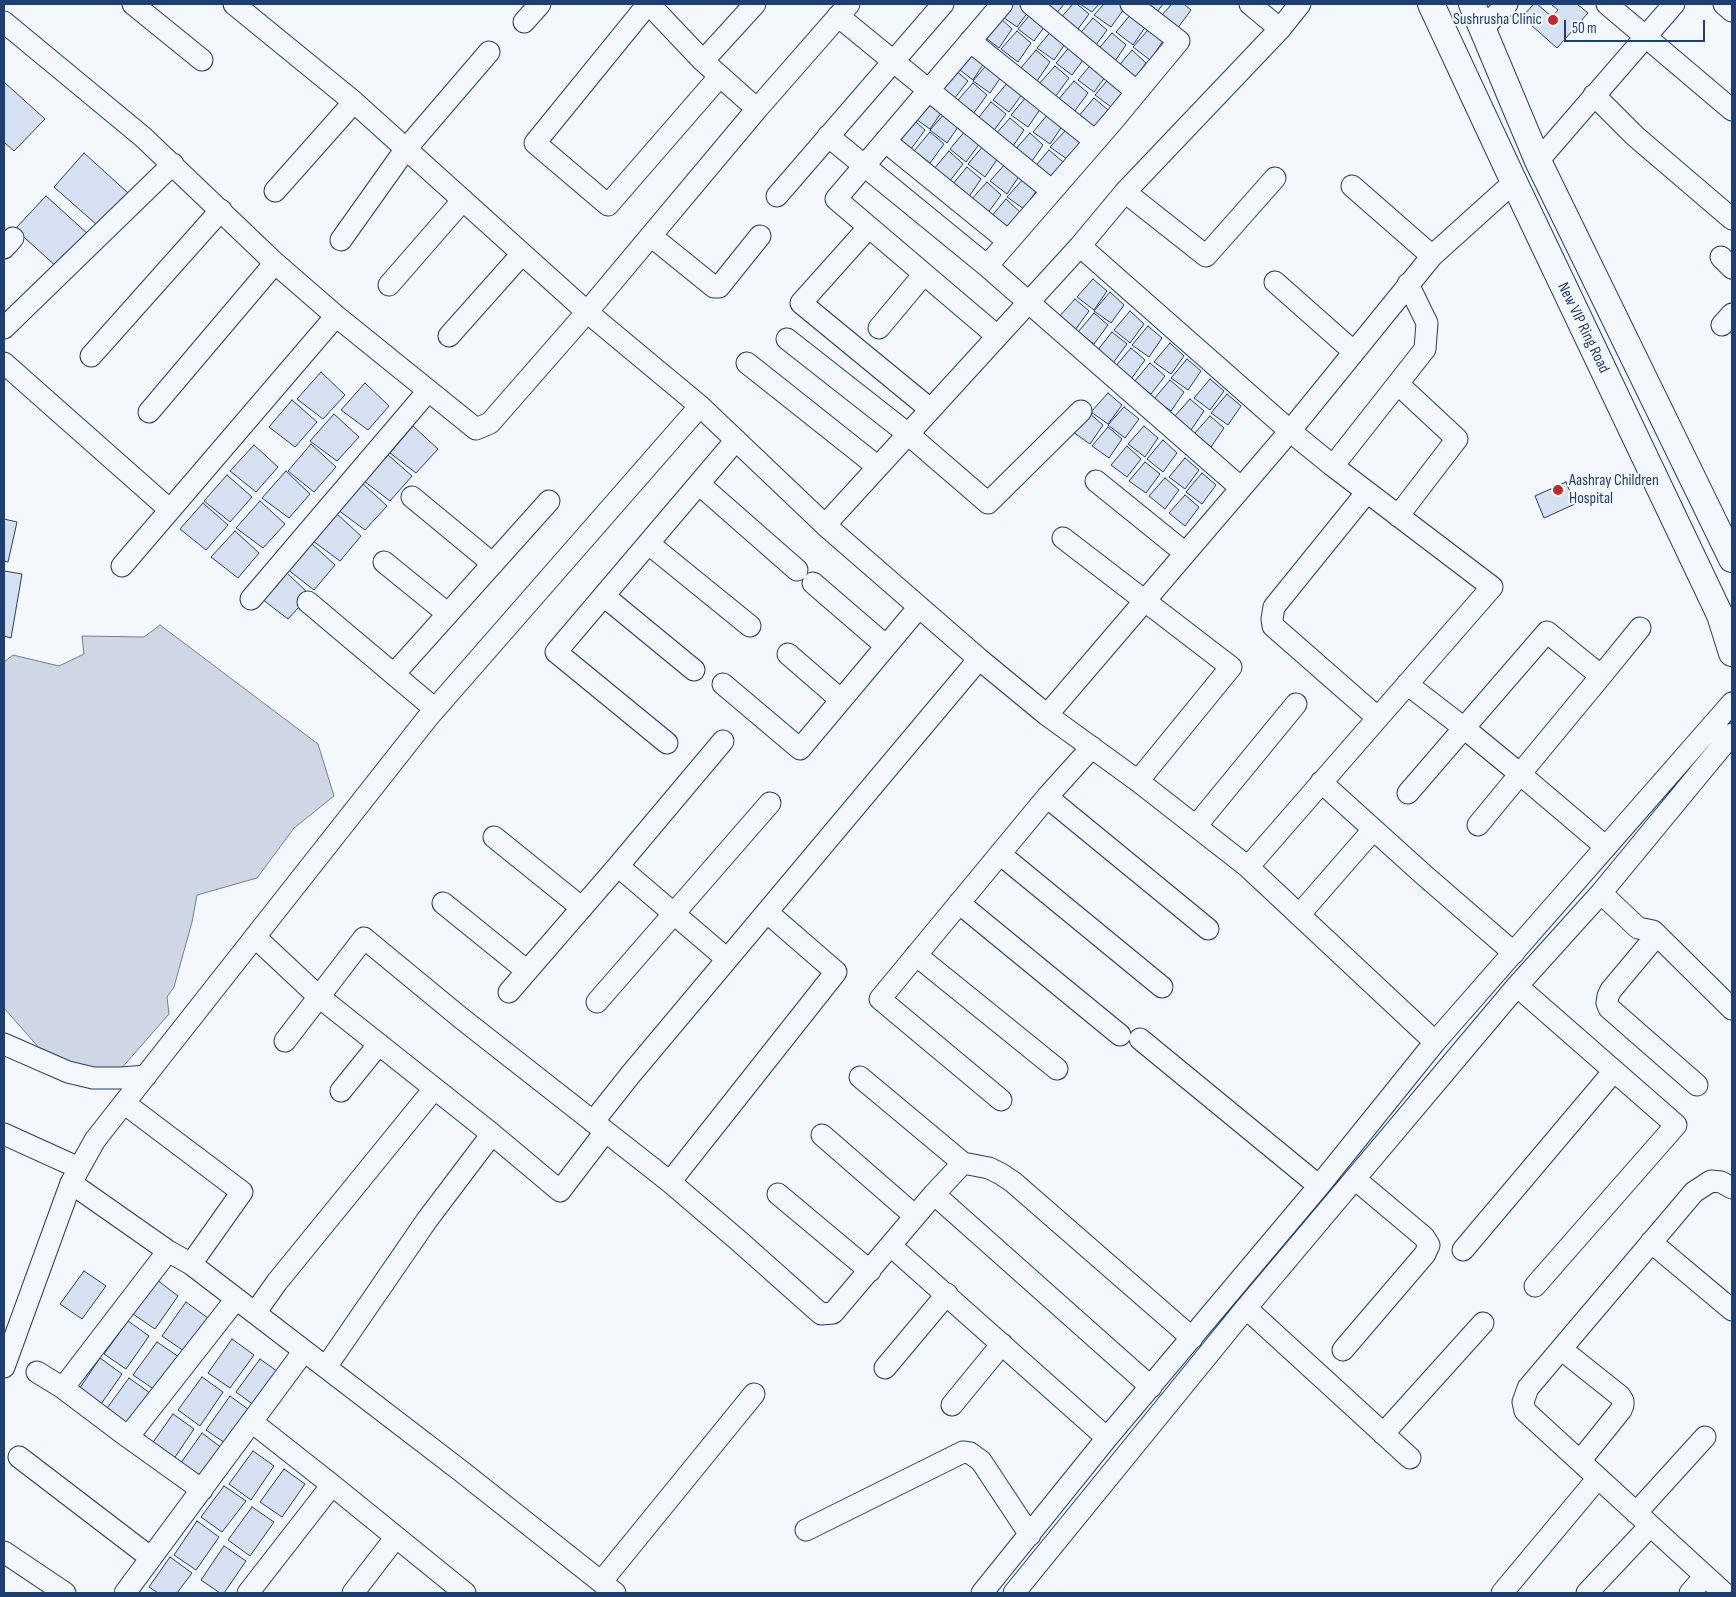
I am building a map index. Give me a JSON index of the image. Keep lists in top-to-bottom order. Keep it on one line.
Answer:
{"streets":{"main road":["New VIP Ring Road"]},"places":["Sushrusha Clinic","Aashray Children Hospital"],"scale_bar":"50 m"}
